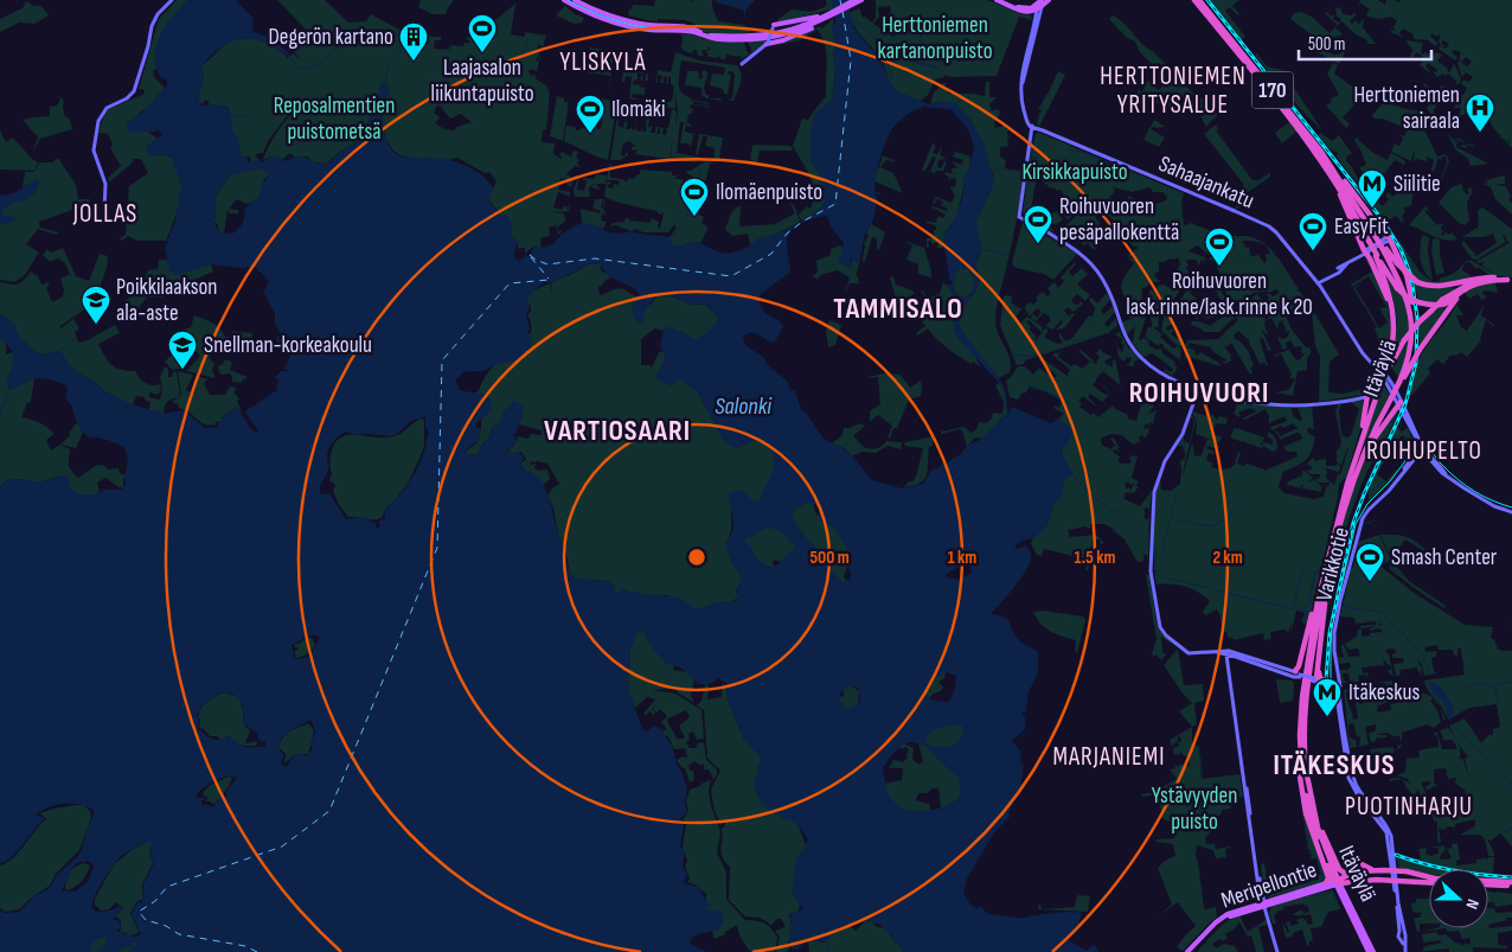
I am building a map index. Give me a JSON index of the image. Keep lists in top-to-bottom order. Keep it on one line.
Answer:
{"streets":{"highway":["170","Itäväylä"],"main road":["Sahaajankatu","Varikkotie","Meripellontie"]},"crossings":[["170","Itäväylä"],["Itäväylä","Meripellontie"]],"districts":["YLISKYLÄ","HERTTONIEMEN YRITYSALUE","JOLLAS","TAMMISALO","ROIHUVUORI","VARTIOSAARI","ROIHUPELTO","MARJANIEMI","ITÄKESKUS","PUOTINHARJU"],"water":["Salonki"],"parks":["Herttoniemen kartanonpuisto","Reposalmentien puistometsä","Kirsikkapuisto","Ystävyyden puisto"],"places":{"sports":["Laajasalon liikuntapuisto","Ilomäki","Ilomäenpuisto","Roihuvuoren pesäpallokenttä","EasyFit","Roihuvuoren lask.rinne/lask.rinne k 20","Smash Center"],"building":["Degerön kartano"],"hospital":["Herttoniemen sairaala"],"metro station":["Siilitie","Itäkeskus"],"school or university":["Poikkilaakson ala-aste","Snellman-korkeakoulu"]},"scale_bar":"500 m","north":"right","rings":["500 m","1 km","1.5 km","2 km"]}
